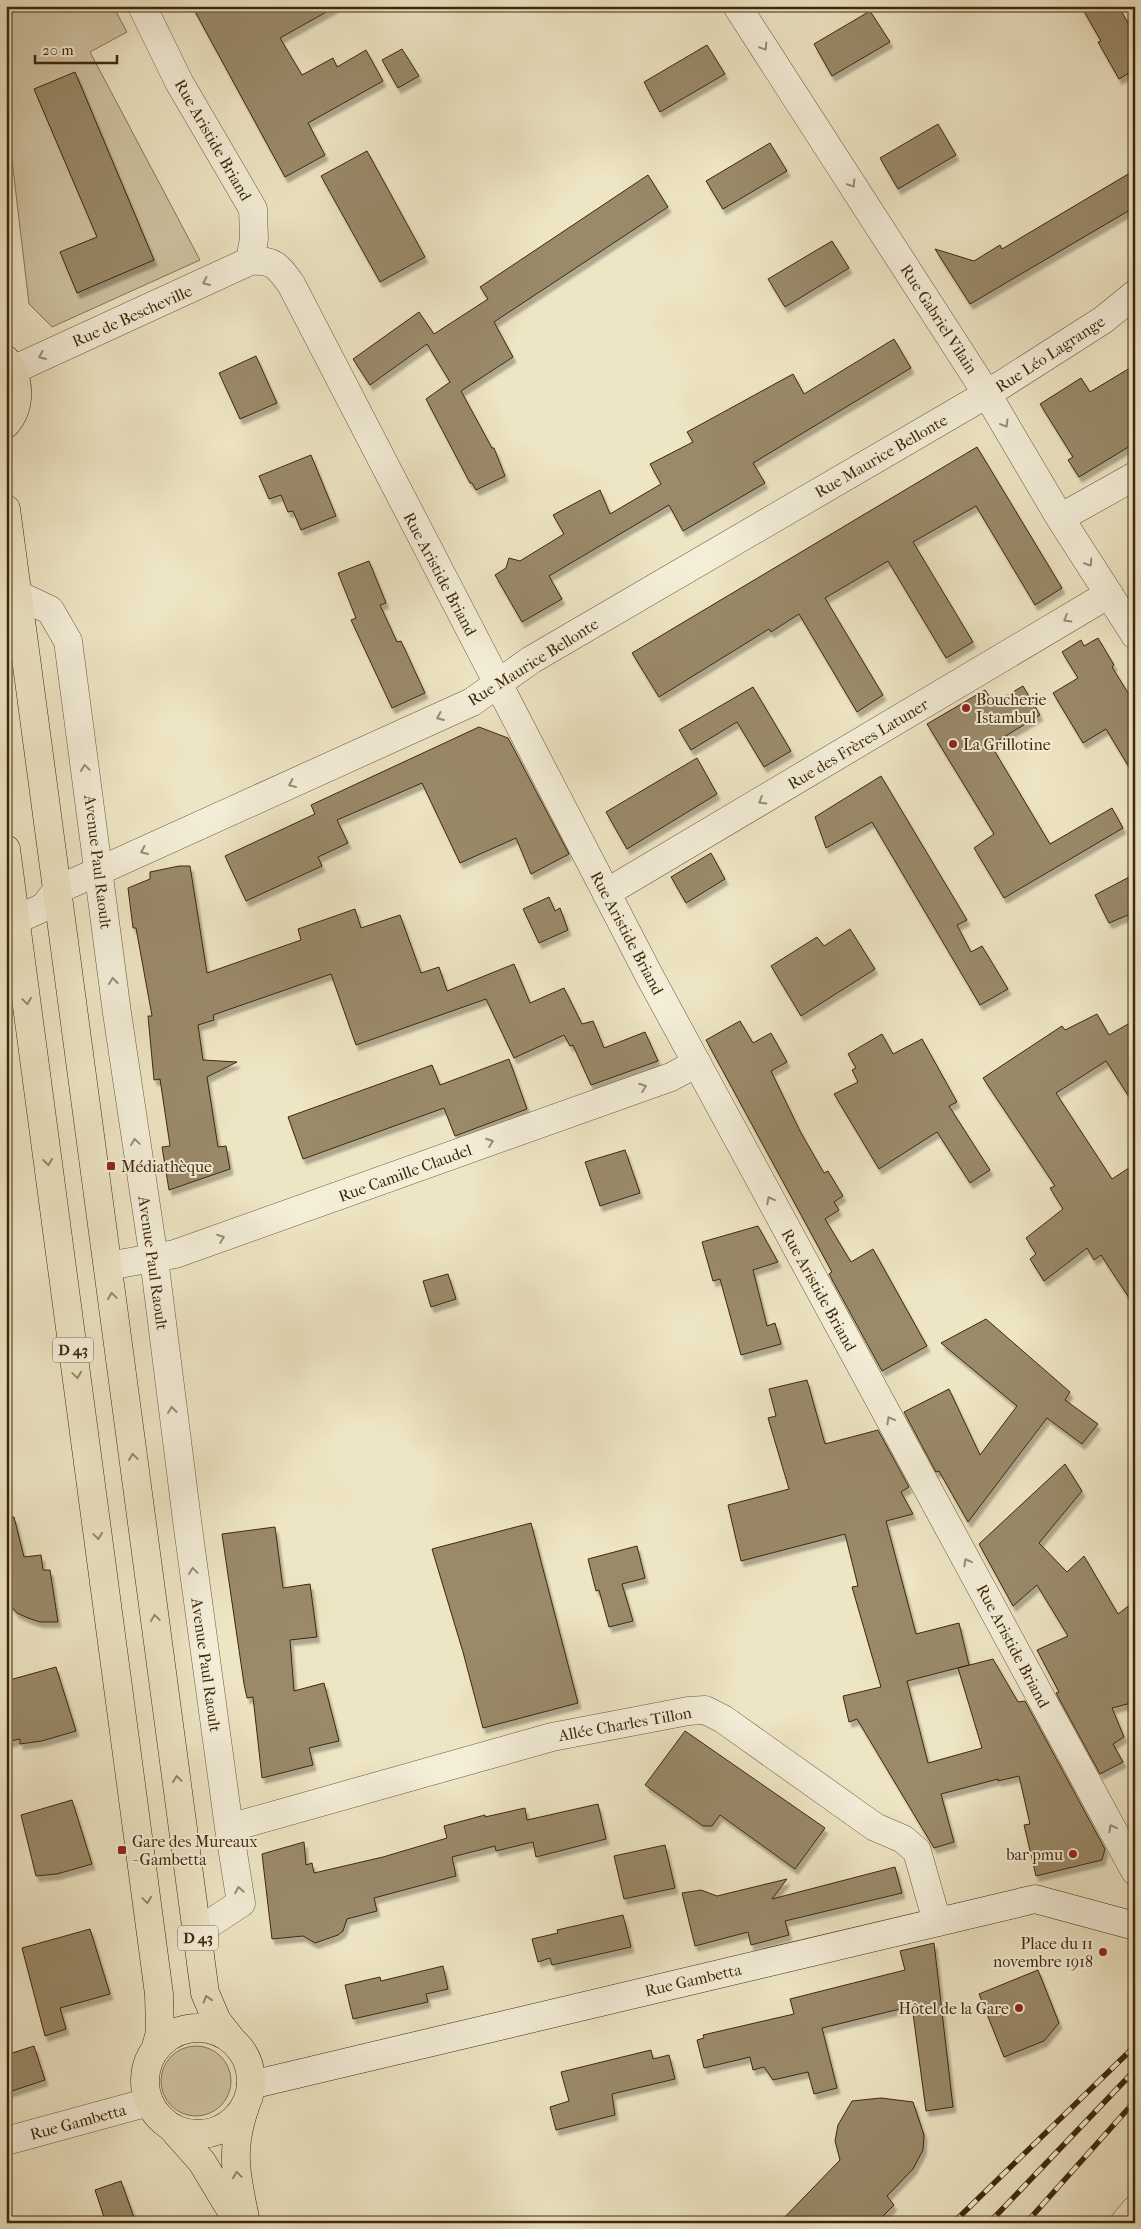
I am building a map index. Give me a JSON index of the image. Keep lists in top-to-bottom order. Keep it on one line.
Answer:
{"streets":{"main road":["D 43"],"street":["Rue Aristide Briand","Rue de Bescheville","Rue Gabriel Vilain","Rue Léo Lagrange","Rue Maurice Bellonte","Rue des Frères Latuner","Avenue Paul Raoult","Rue Camille Claudel","Allée Charles Tillon","Rue Gambetta"]},"crossings":[["Rue Aristide Briand","Rue de Bescheville"],["Rue Aristide Briand","Rue Maurice Bellonte"],["Rue Aristide Briand","Rue des Frères Latuner"],["Rue Aristide Briand","Rue Camille Claudel"],["Rue Gabriel Vilain","Rue Léo Lagrange"],["Rue Gabriel Vilain","Rue Maurice Bellonte"],["Rue Gabriel Vilain","Rue des Frères Latuner"],["Rue Léo Lagrange","Rue Maurice Bellonte"],["Rue Maurice Bellonte","Avenue Paul Raoult"],["Rue Maurice Bellonte","D 43"],["Avenue Paul Raoult","Rue Camille Claudel"],["Avenue Paul Raoult","D 43"],["Avenue Paul Raoult","Allée Charles Tillon"],["Rue Camille Claudel","D 43"],["D 43","Rue Gambetta"],["Allée Charles Tillon","Rue Gambetta"]],"one_way":["Rue Aristide Briand","Rue de Bescheville","Rue Gabriel Vilain","Rue Maurice Bellonte","Rue des Frères Latuner","Avenue Paul Raoult","Rue Camille Claudel"],"places":{"other":["Boucherie Istambul","La Grillotine","bar pmu","Place du 11 novembre 1918","Hôtel de la Gare"],"transit":["Médiathèque","Gare des Mureaux - Gambetta"]},"scale_bar":"20 m"}
